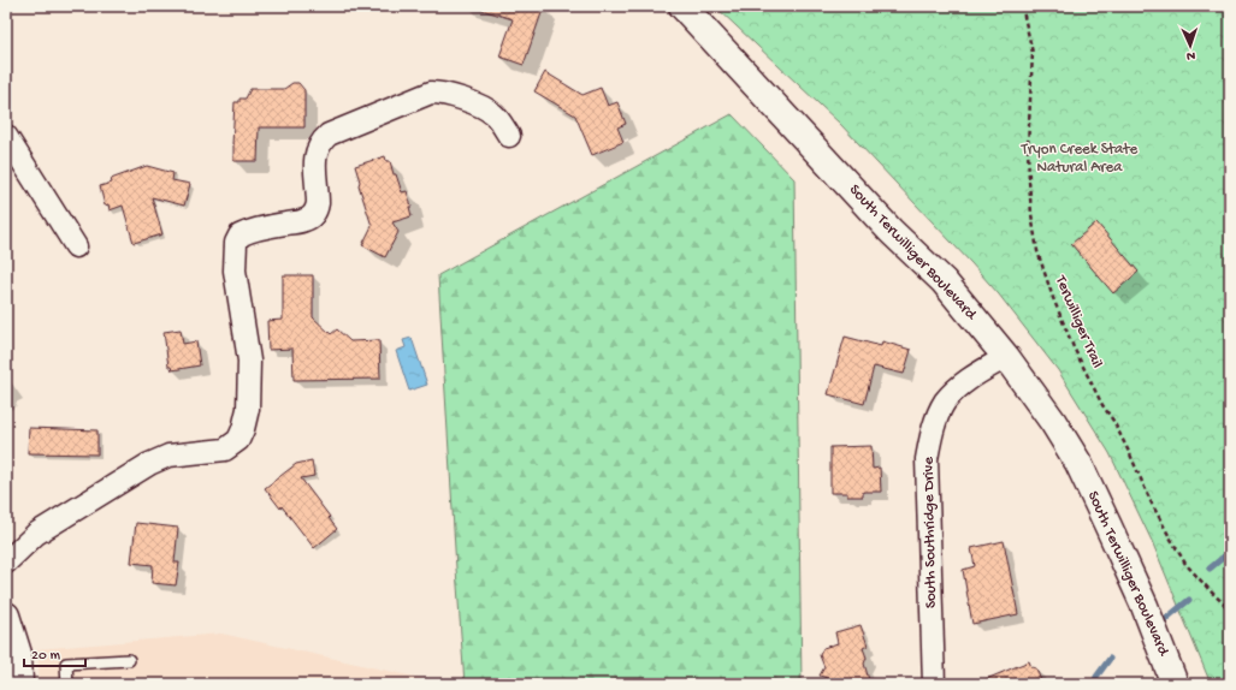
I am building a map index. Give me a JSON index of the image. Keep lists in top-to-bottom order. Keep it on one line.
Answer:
{"streets":{"main road":["South Terwilliger Boulevard"],"street":["South Southridge Drive"],"path":["Terwilliger Trail"]},"crossings":[["South Terwilliger Boulevard","South Southridge Drive"]],"parks":["Tryon Creek State Natural Area"],"scale_bar":"20 m","north":"bottom"}
